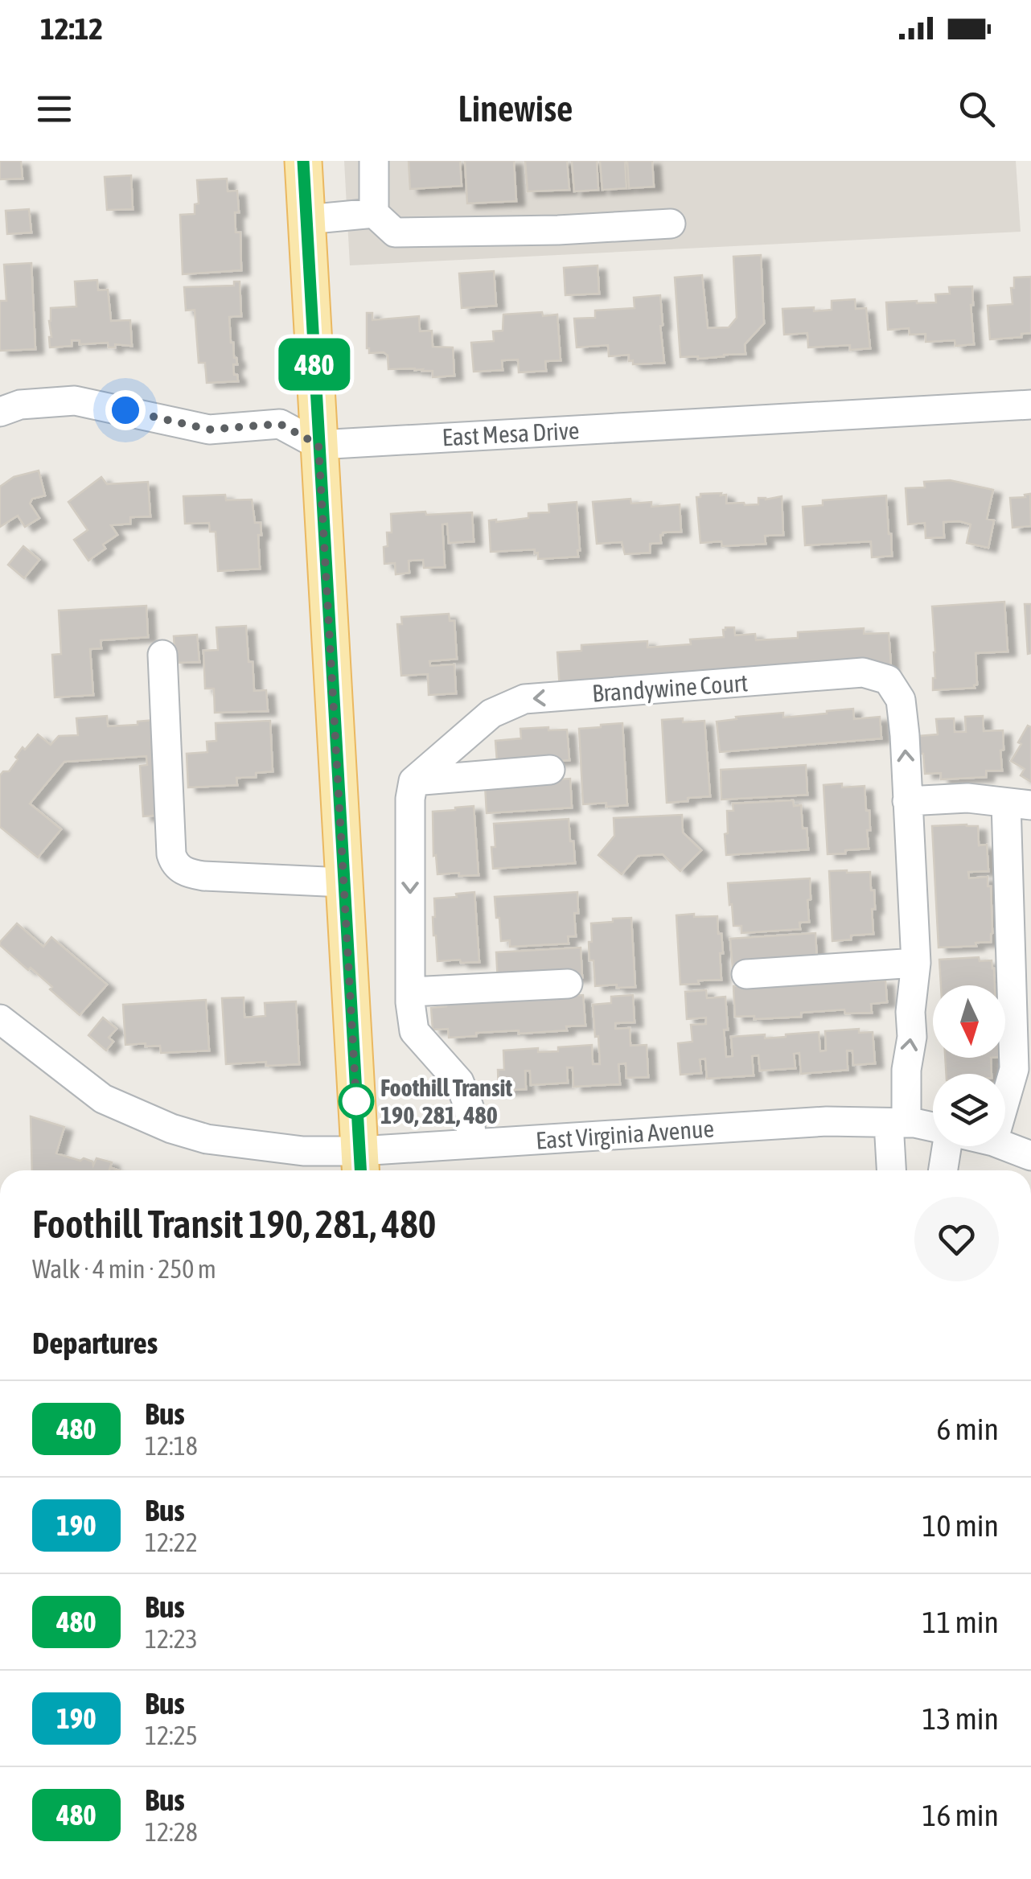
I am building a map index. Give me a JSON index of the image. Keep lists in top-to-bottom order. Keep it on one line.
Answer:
{"streets":{"street":["East Mesa Drive","Brandywine Court","East Virginia Avenue"]},"crossings":[["Brandywine Court","East Virginia Avenue"]],"places":["Foothill Transit 190, 281, 480"],"lines":["bus line 480"],"north":"bottom","page":{"status":"12:12","header":"Linewise","on_map":"480","heading":[["Foothill Transit 190, 281, 480","Walk · 4 min · 250 m"],"Departures"],"list":[{"mark":"480","name":"Bus","note":"12:18","value":"6 min"},{"mark":"190","name":"Bus","note":"12:22","value":"10 min"},{"mark":"480","name":"Bus","note":"12:23","value":"11 min"},{"mark":"190","name":"Bus","note":"12:25","value":"13 min"},{"mark":"480","name":"Bus","note":"12:28","value":"16 min"}]}}
